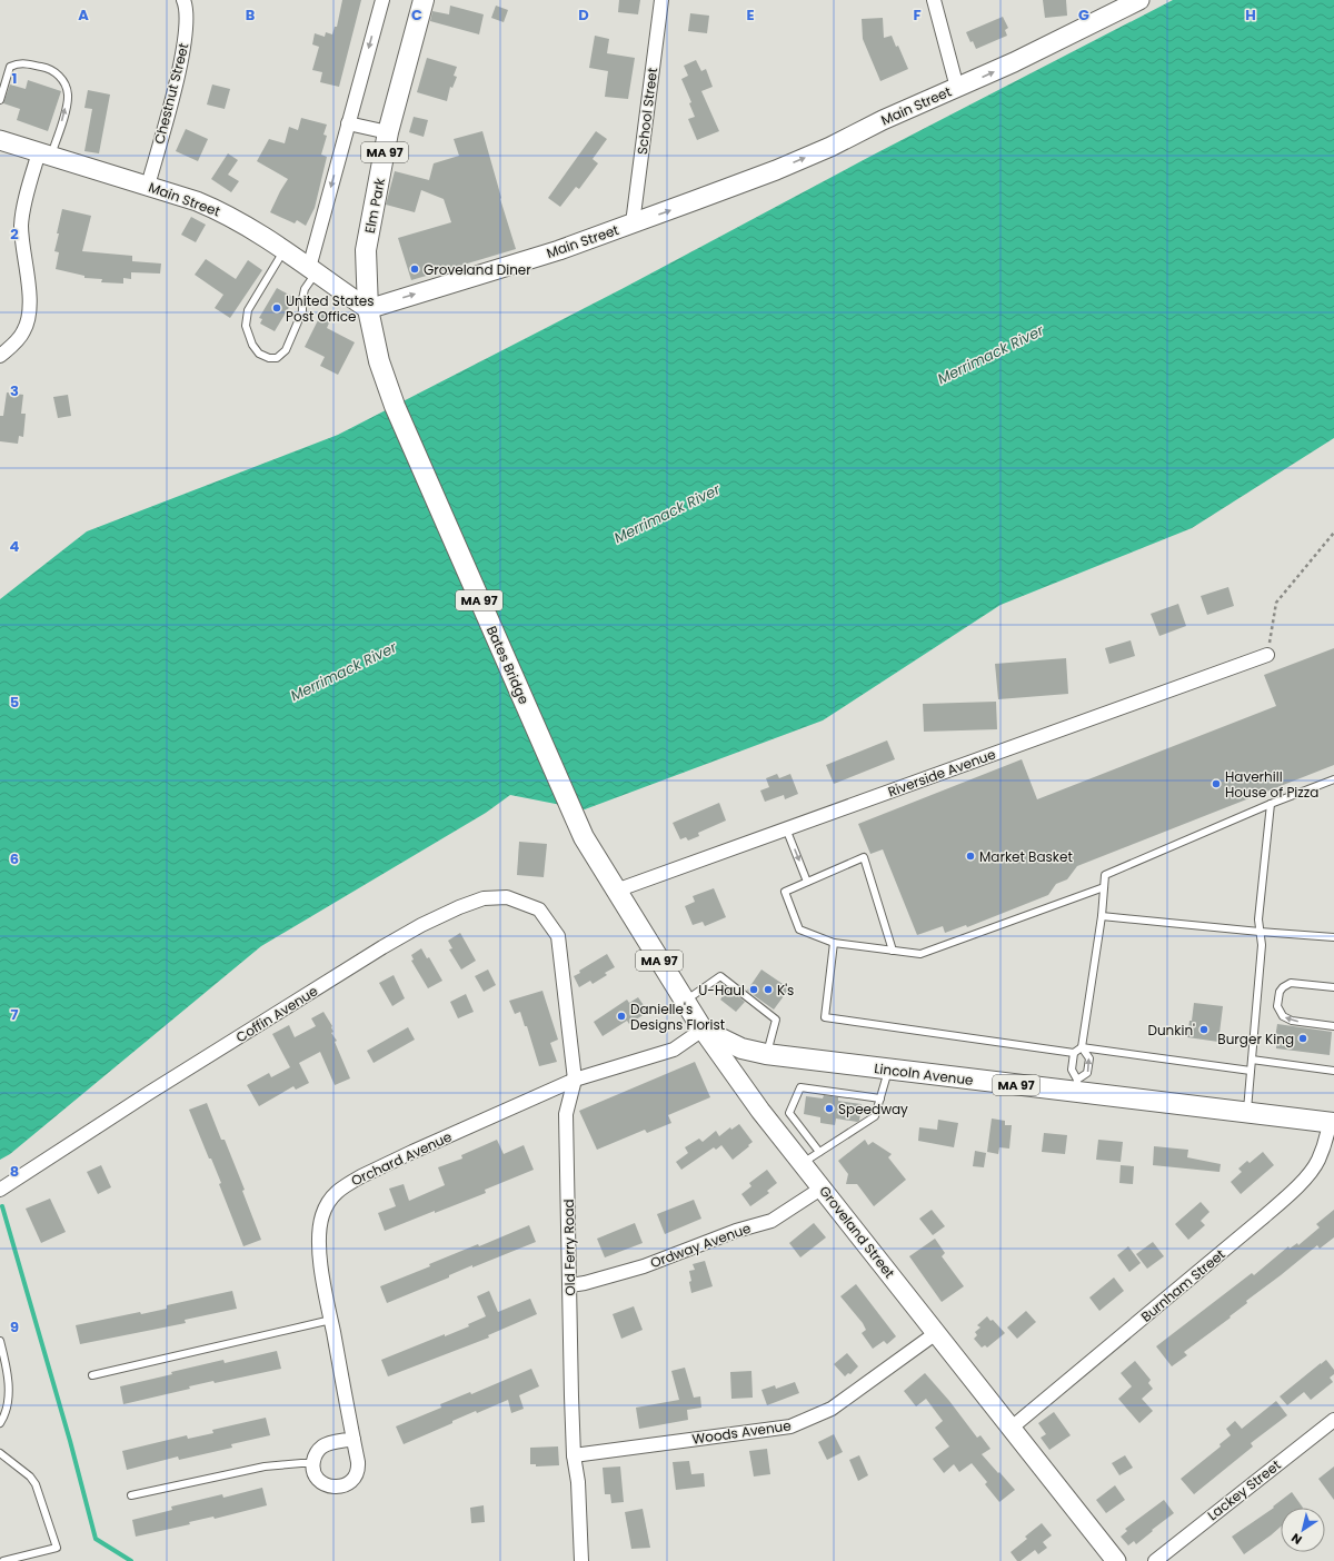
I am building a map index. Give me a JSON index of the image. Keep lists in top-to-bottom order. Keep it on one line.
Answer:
{"streets":{"main road":["Main Street","MA 97","Elm Park","Bates Bridge","Lincoln Avenue","Groveland Street"],"street":["Chestnut Street","School Street","Riverside Avenue","Coffin Avenue","Orchard Avenue","Ordway Avenue","Old Ferry Road","Burnham Street","Woods Avenue","Lackey Street"]},"crossings":[["Chestnut Street","Main Street"],["Main Street","School Street"],["Main Street","Elm Park"],["Main Street","Bates Bridge"],["Elm Park","Bates Bridge"],["Bates Bridge","Riverside Avenue"],["Bates Bridge","Groveland Street"],["Riverside Avenue","Groveland Street"],["Coffin Avenue","Old Ferry Road"],["Lincoln Avenue","Orchard Avenue"],["Lincoln Avenue","Groveland Street"],["Lincoln Avenue","Burnham Street"],["Orchard Avenue","Groveland Street"],["Orchard Avenue","Old Ferry Road"],["Groveland Street","Ordway Avenue"],["Groveland Street","Burnham Street"],["Groveland Street","Woods Avenue"],["Ordway Avenue","Old Ferry Road"],["Old Ferry Road","Woods Avenue"]],"one_way":["Main Street"],"water":["Merrimack River"],"places":["Groveland Diner","United States Post Office","Haverhill House of Pizza","Market Basket","U-Haul","K's","Danielle's Designs Florist","Dunkin'","Burger King","Speedway"],"north":"bottom left","grid":{"columns":["A","B","C","D","E","F","G","H"],"rows":["1","2","3","4","5","6","7","8","9"]}}
